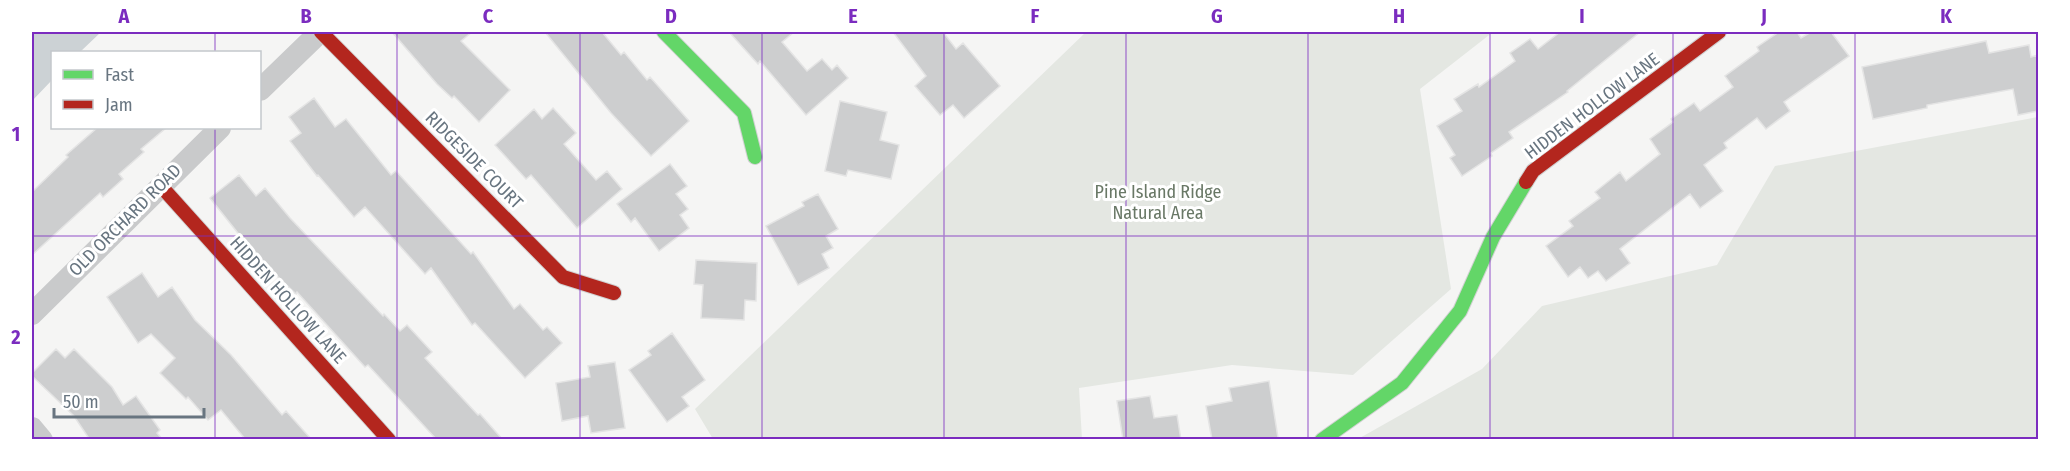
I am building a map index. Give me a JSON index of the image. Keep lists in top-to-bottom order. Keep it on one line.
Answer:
{"streets":{"street":["HIDDEN HOLLOW LANE","RIDGESIDE COURT","OLD ORCHARD ROAD"]},"crossings":[["HIDDEN HOLLOW LANE","OLD ORCHARD ROAD"]],"parks":["Pine Island Ridge Natural Area"],"legend":["Fast","Jam"],"scale_bar":"50 m","grid":{"columns":["A","B","C","D","E","F","G","H","I","J","K"],"rows":["1","2"]}}
